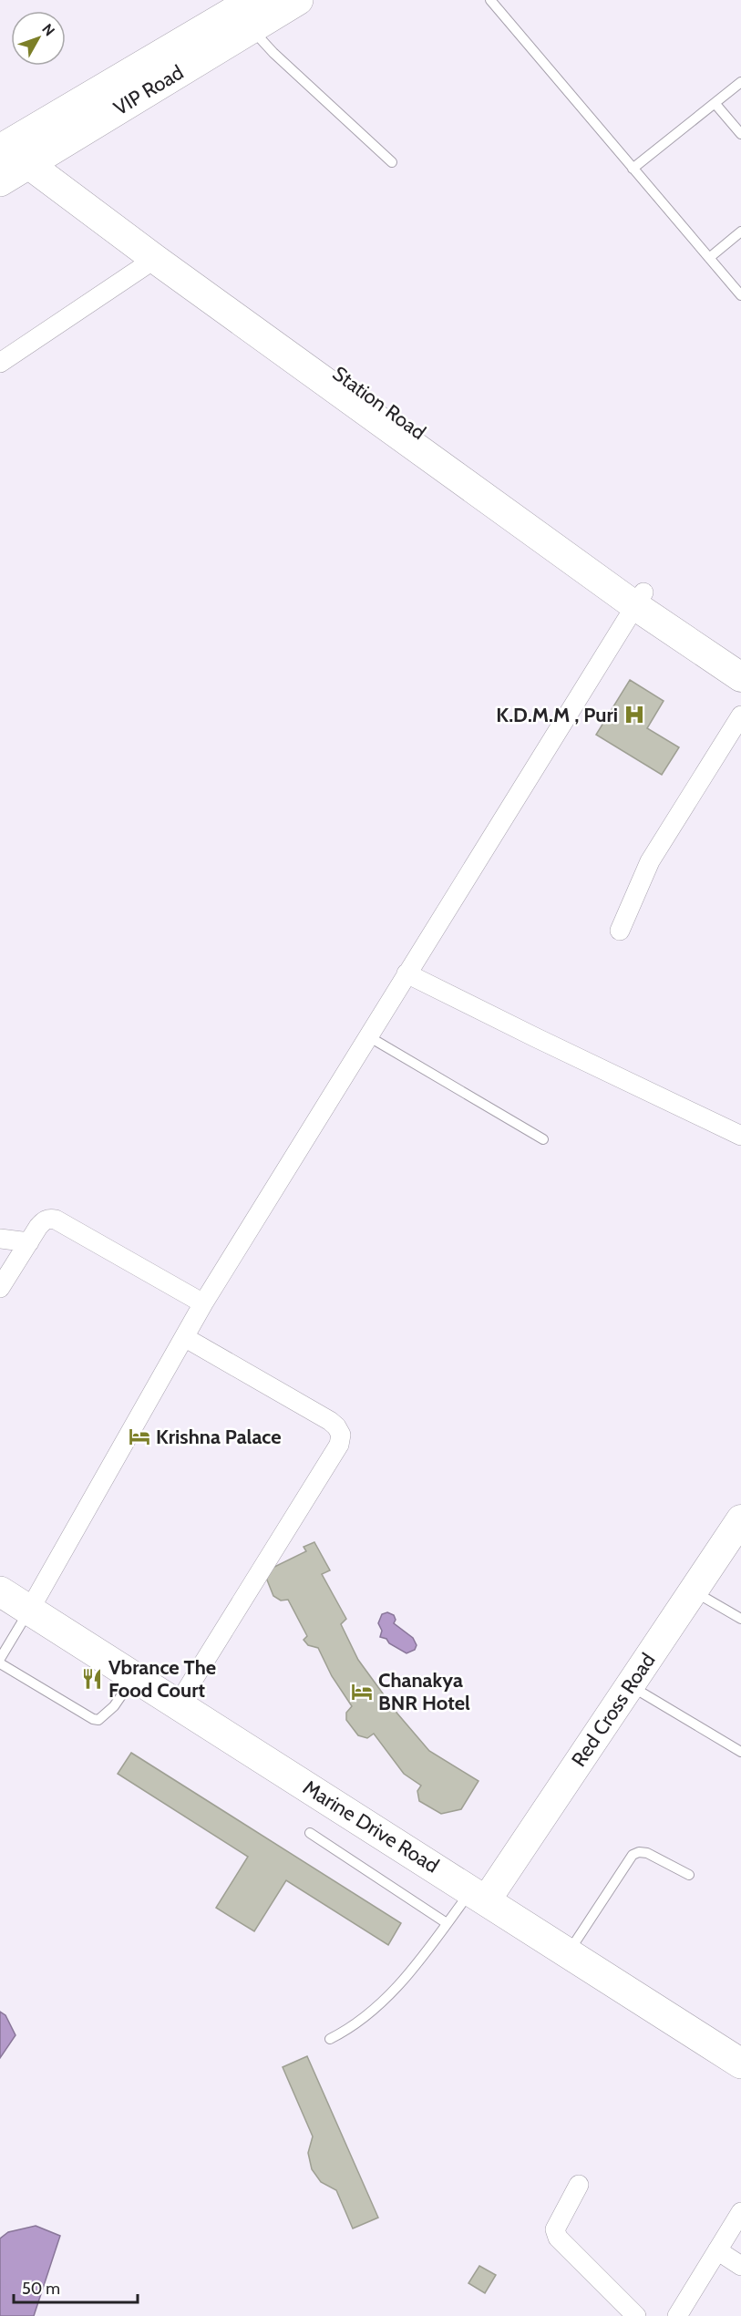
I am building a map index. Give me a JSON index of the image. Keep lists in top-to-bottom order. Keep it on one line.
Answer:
{"streets":{"main road":["VIP Road","Station Road","Red Cross Road","Marine Drive Road"]},"crossings":[["VIP Road","Station Road"],["Red Cross Road","Marine Drive Road"]],"places":{"hospital":["K.D.M.M , Puri"],"hotel":["Krishna Palace","Chanakya BNR Hotel"],"restaurant":["Vbrance The Food Court"]},"scale_bar":"50 m","north":"top right"}
